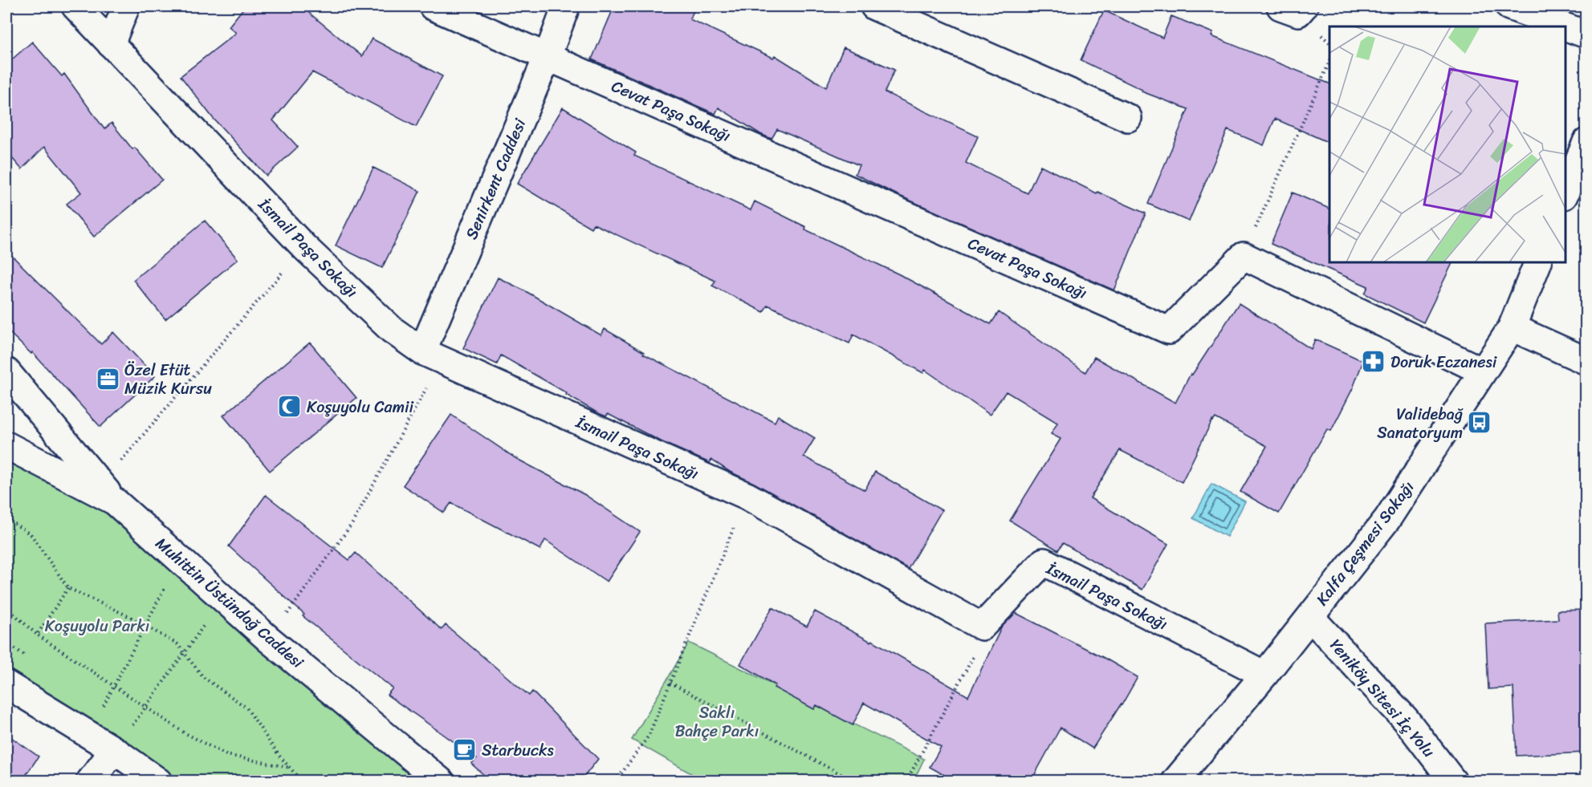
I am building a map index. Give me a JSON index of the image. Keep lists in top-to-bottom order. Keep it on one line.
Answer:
{"streets":{"street":["Cevat Paşa Sokağı","Senirkent Caddesi","İsmail Paşa Sokağı","Kalfa Çeşmesi Sokağı","Muhittin Üstündağ Caddesi","Yeniköy Sitesi İç Yolu"]},"crossings":[["Cevat Paşa Sokağı","Senirkent Caddesi"],["Senirkent Caddesi","İsmail Paşa Sokağı"],["İsmail Paşa Sokağı","Kalfa Çeşmesi Sokağı"],["Kalfa Çeşmesi Sokağı","Yeniköy Sitesi İç Yolu"]],"parks":["Koşuyolu Parkı","Saklı Bahçe Parkı"],"places":{"pharmacy":["Doruk Eczanesi"],"office":["Özel Etüt Müzik Kursu"],"mosque":["Koşuyolu Camii"],"bus stop":["Validebağ Sanatoryum"],"cafe":["Starbucks"]}}
